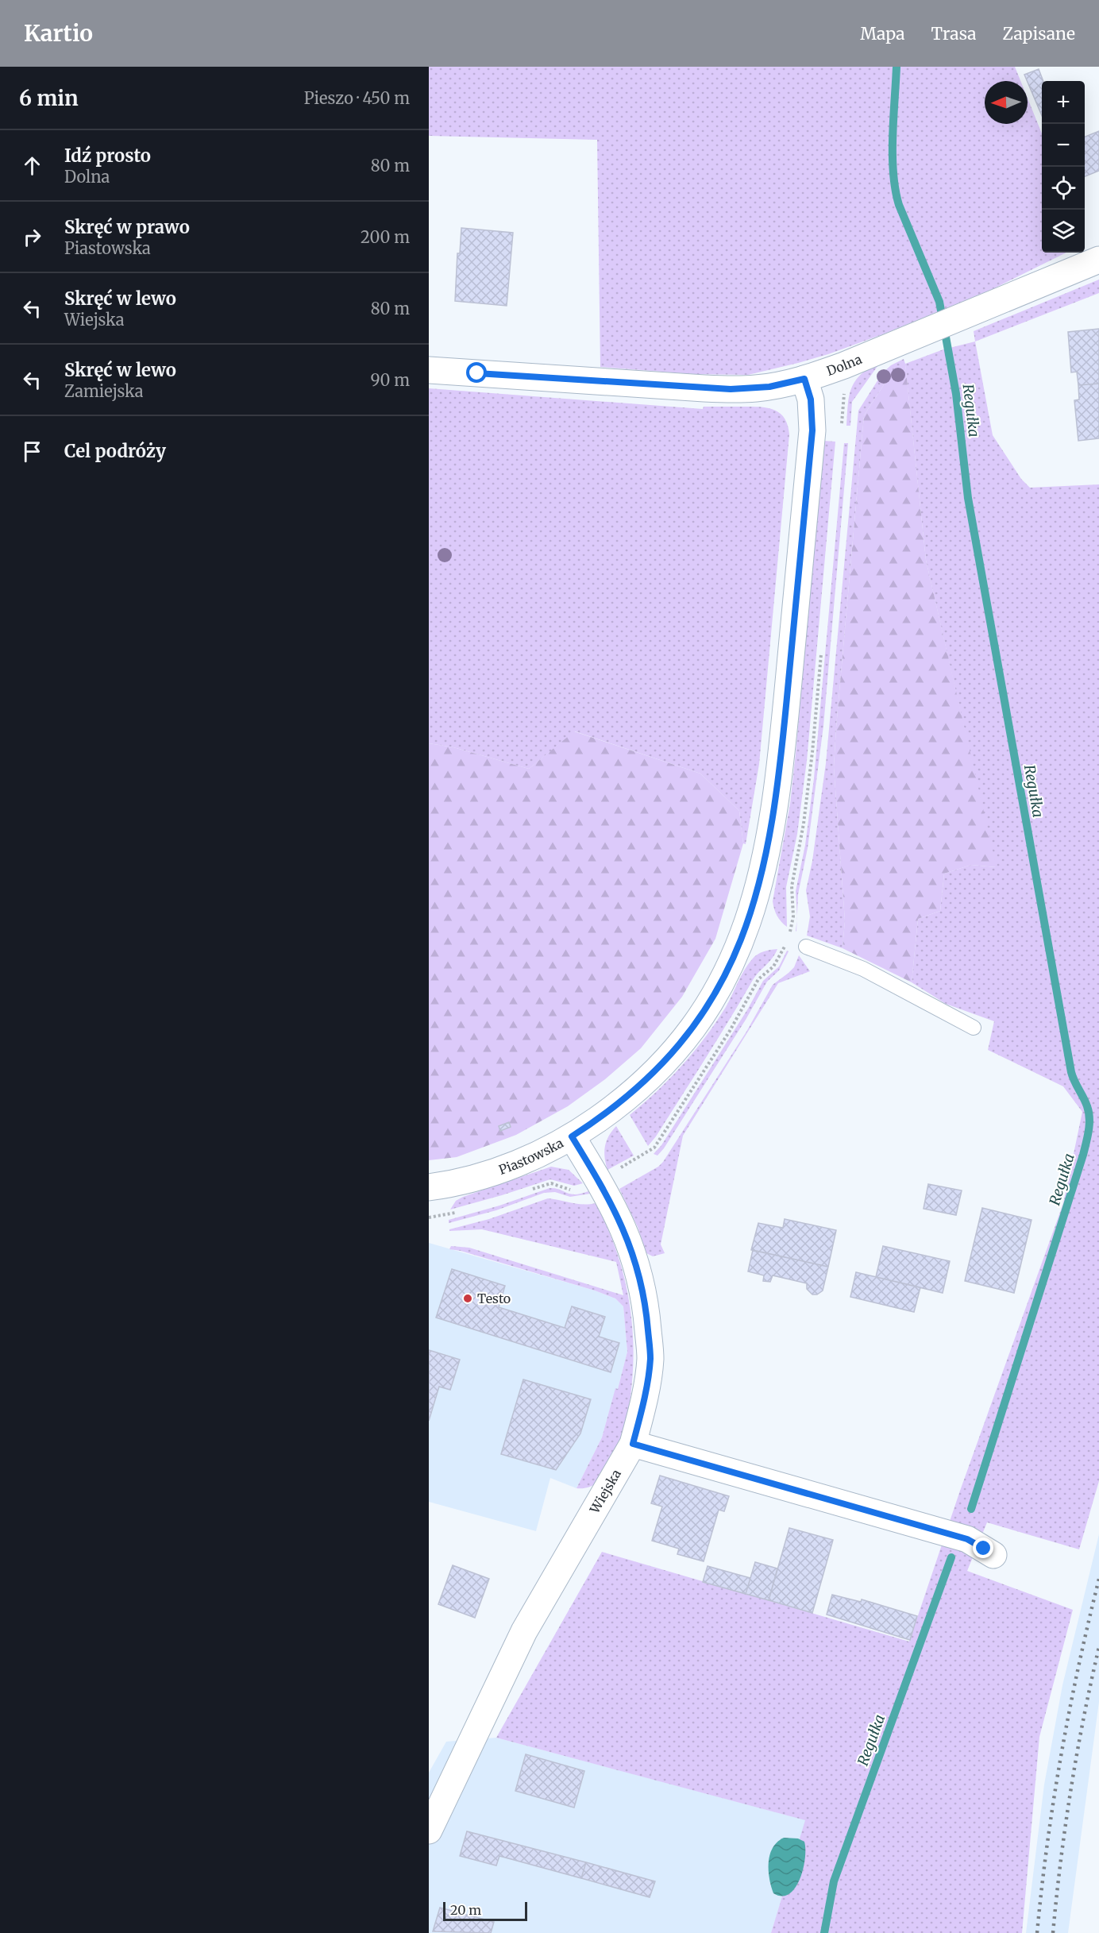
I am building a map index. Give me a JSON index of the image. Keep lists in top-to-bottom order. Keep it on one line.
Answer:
{"streets":{"street":["Dolna","Piastowska","Wiejska"]},"crossings":[["Dolna","Piastowska"],["Piastowska","Wiejska"]],"water":["Regułka"],"places":["Testo"],"scale_bar":"20 m","north":"left","page":{"header":"Kartio","nav":["Mapa","Trasa","Zapisane"],"heading":["6 min","Pieszo · 450 m"],"map_buttons":["+","−"],"list":[["Idź prosto","Dolna","80 m"],["Skręć w prawo","Piastowska","200 m"],["Skręć w lewo","Wiejska","80 m"],["Skręć w lewo","Zamiejska","90 m"],"Cel podróży"],"scale":"20 m"}}
